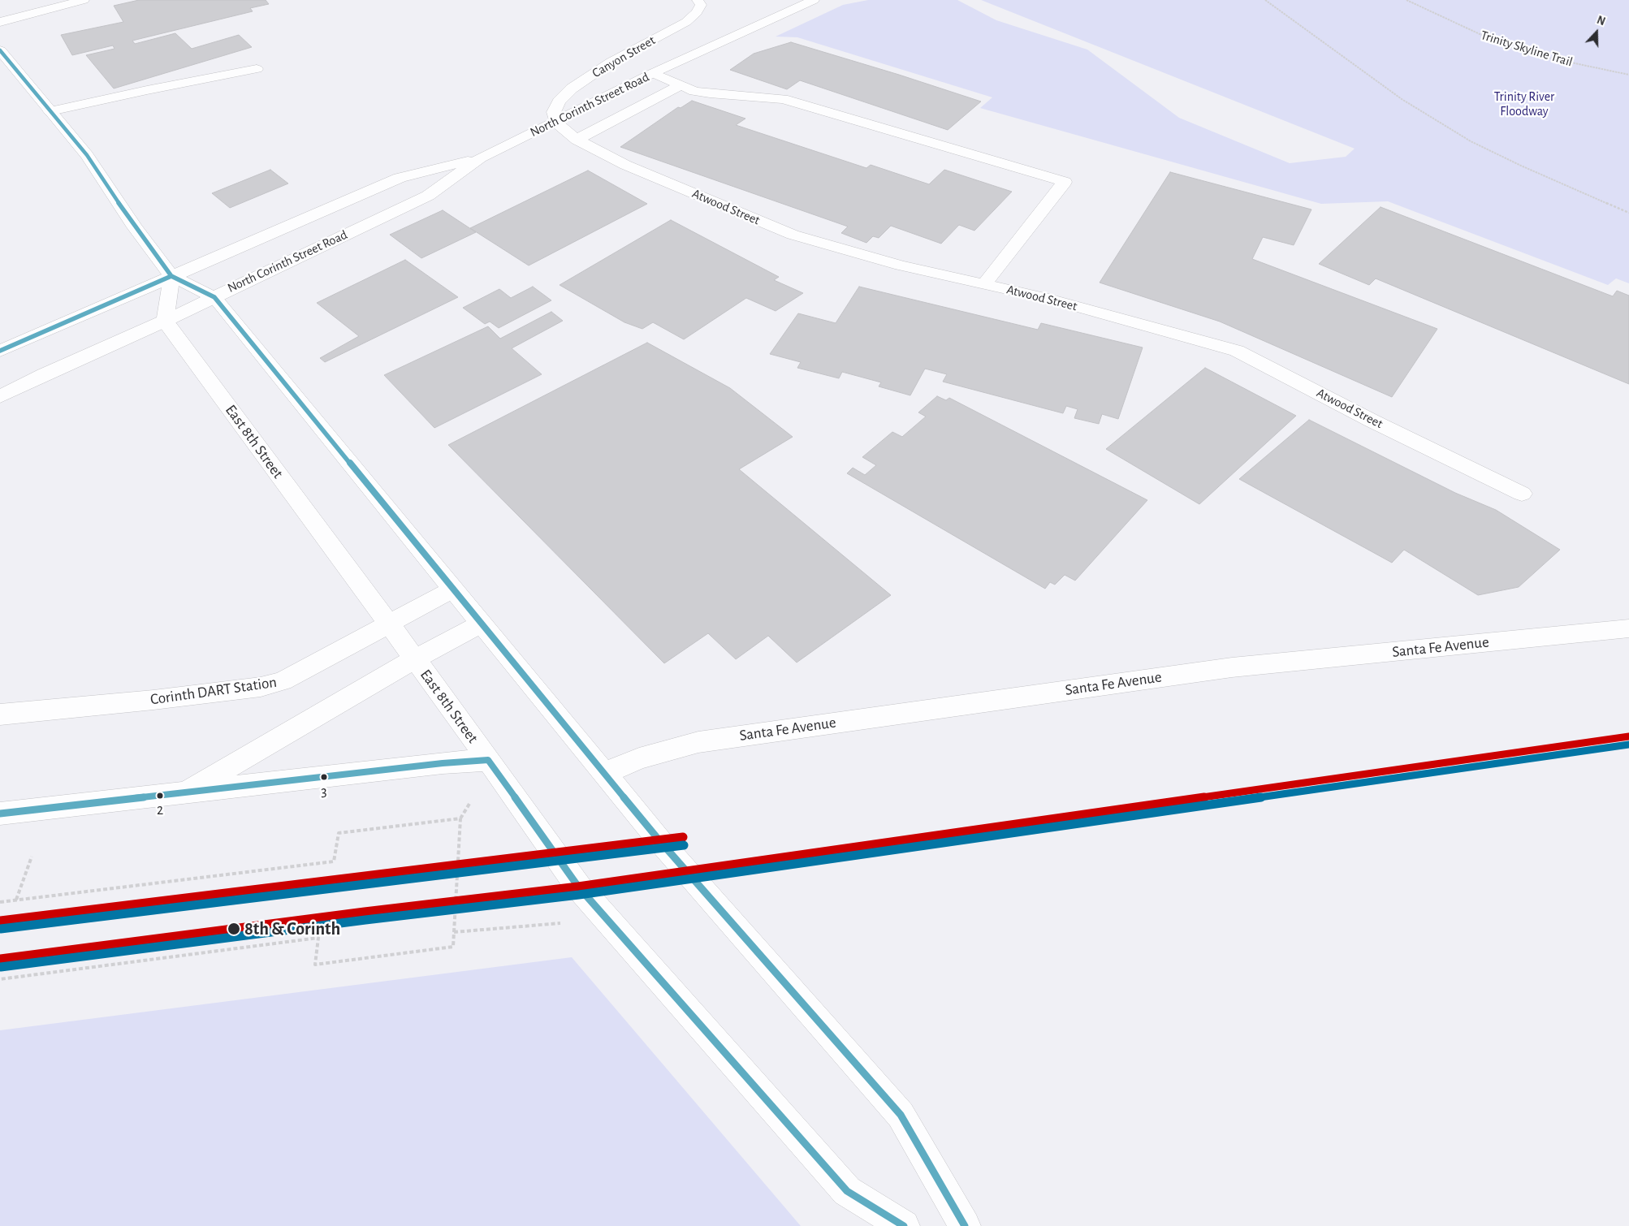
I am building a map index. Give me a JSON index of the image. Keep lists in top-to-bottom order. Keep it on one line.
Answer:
{"streets":{"street":["Canyon Street","North Corinth Street Road","Atwood Street","East 8th Street","Santa Fe Avenue","Corinth DART Station"],"path":["Trinity Skyline Trail"]},"crossings":[["Canyon Street","North Corinth Street Road"],["Canyon Street","Atwood Street"],["North Corinth Street Road","Atwood Street"],["North Corinth Street Road","East 8th Street"],["East 8th Street","Corinth DART Station"]],"parks":["Trinity River Floodway"],"places":["3","2","8th & Corinth"],"north":"top"}
